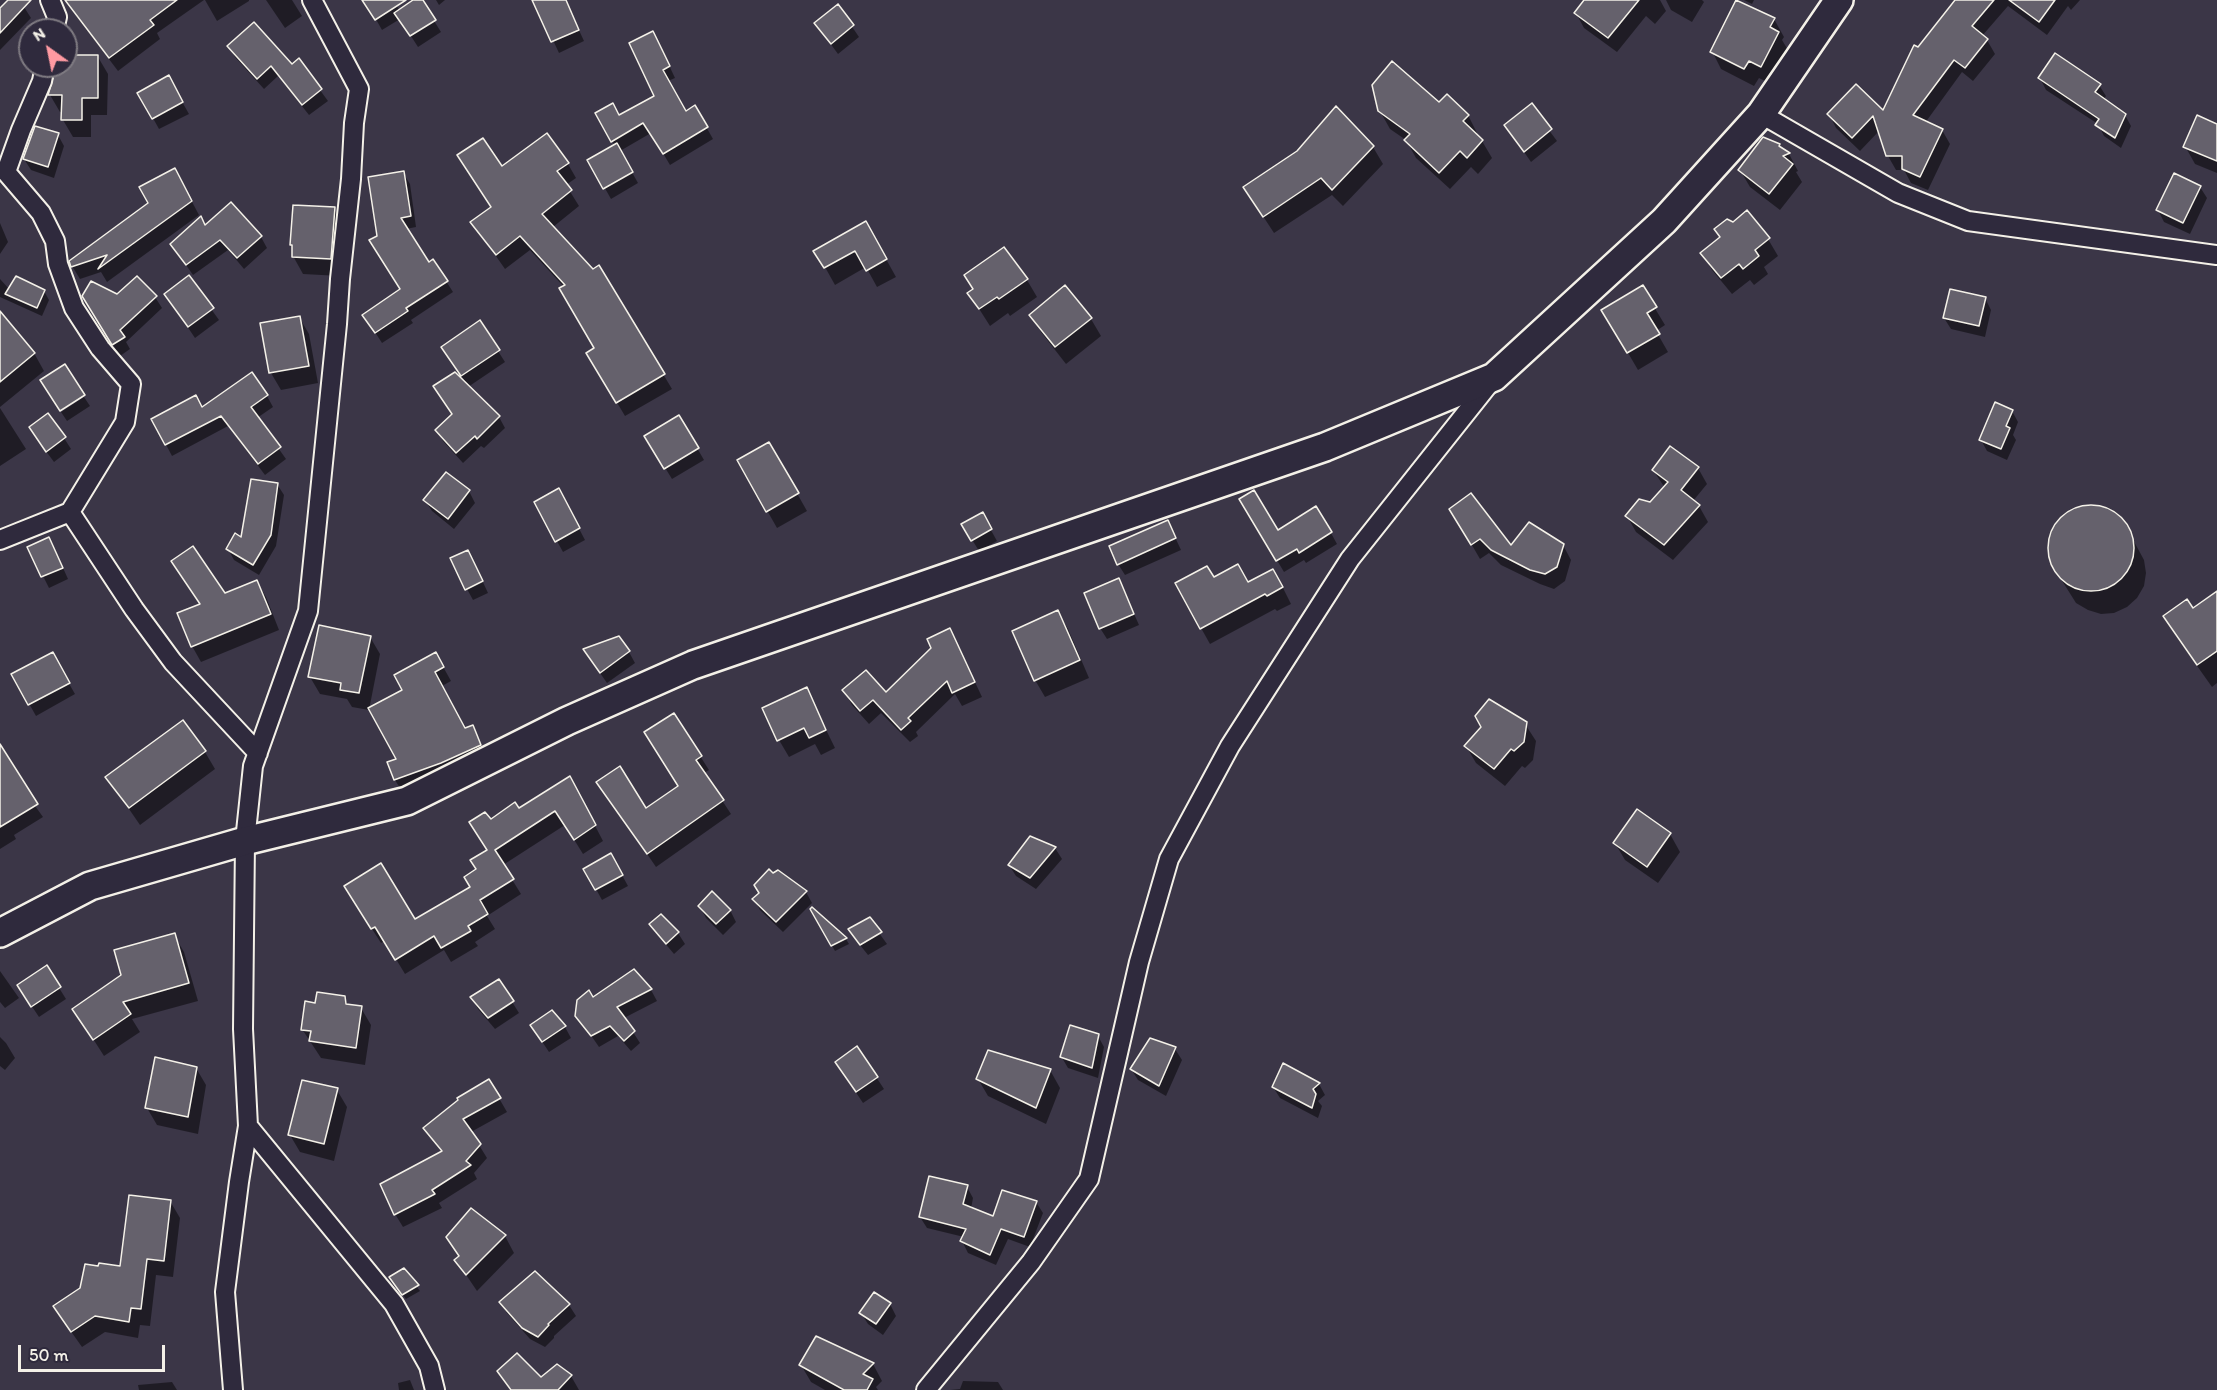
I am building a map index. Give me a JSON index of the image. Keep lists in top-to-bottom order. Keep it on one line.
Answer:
{"scale_bar":"50 m","north":"top left"}
